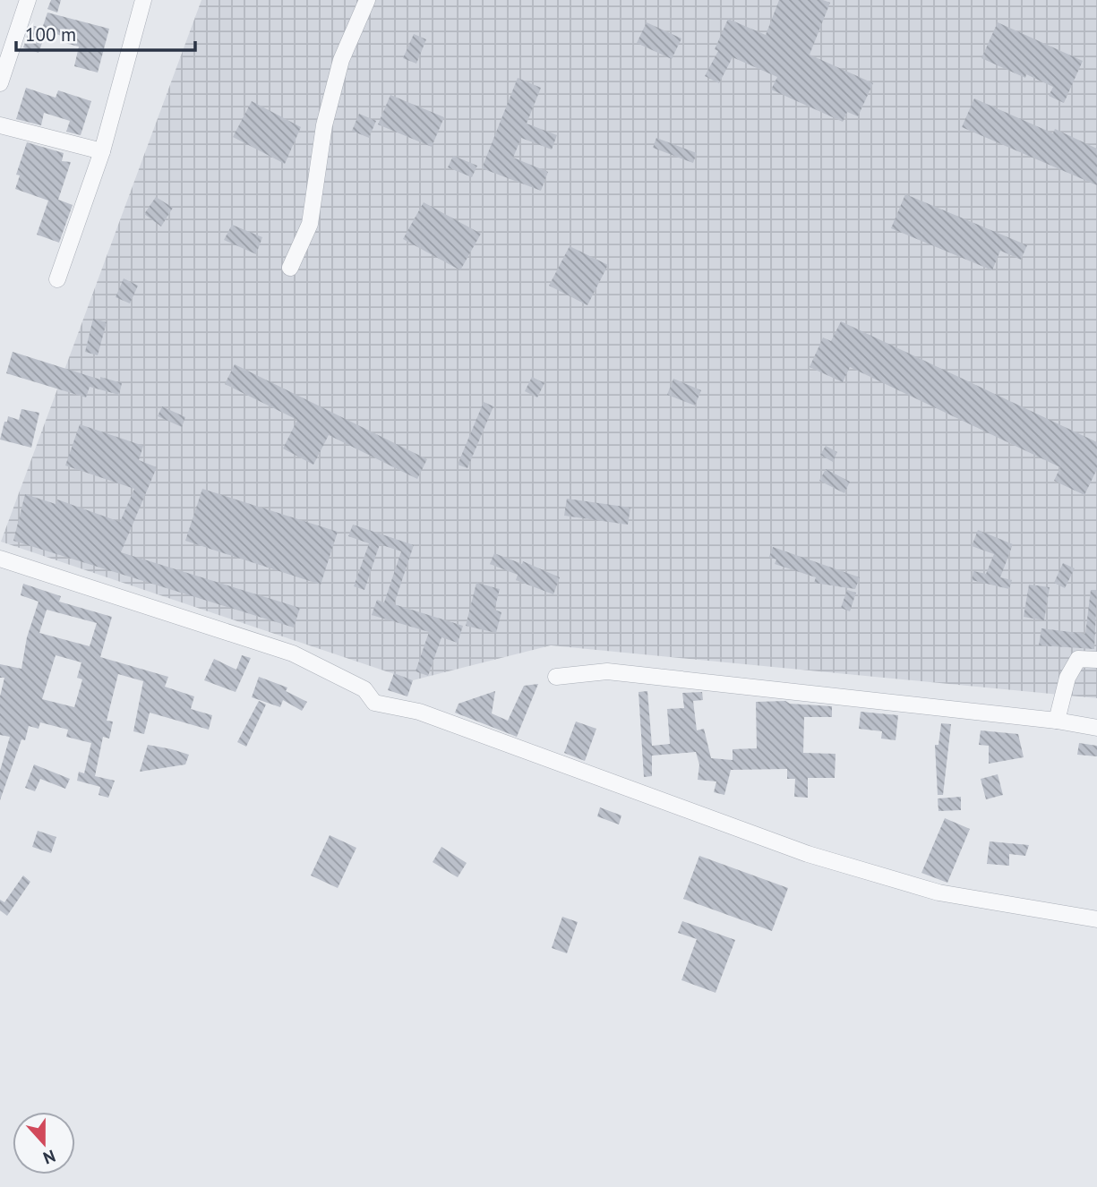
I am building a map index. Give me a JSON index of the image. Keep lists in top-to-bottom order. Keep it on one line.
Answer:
{"scale_bar":"100 m","north":"bottom"}
